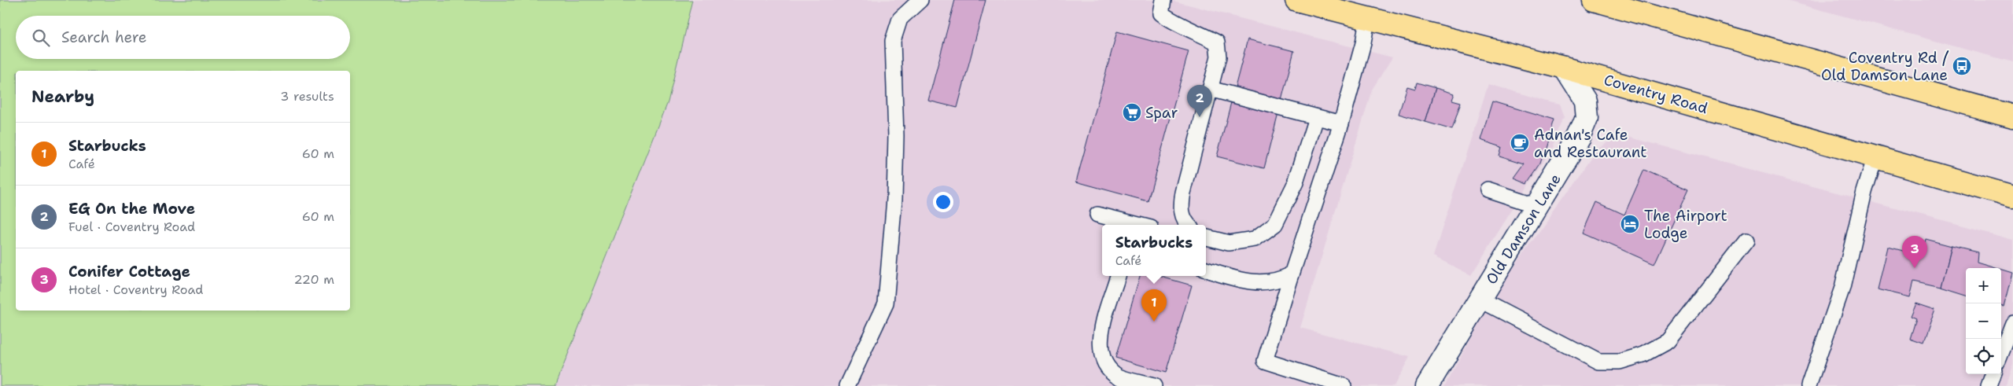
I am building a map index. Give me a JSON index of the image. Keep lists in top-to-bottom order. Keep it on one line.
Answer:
{"streets":{"highway":["Coventry Road"],"street":["Old Damson Lane"]},"crossings":[["Coventry Road","Old Damson Lane"]],"places":{"bus stop":["Coventry Rd / Old Damson Lane"],"supermarket":["Spar"],"cafe":["Adnan's Cafe and Restaurant"],"hotel":["The Airport Lodge"]},"page":{"search":"Search here","heading":["Nearby","3 results"],"pins":["2","3","1"],"list":[{"mark":"1","name":"Starbucks","note":"Café","value":"60 m"},{"mark":"2","name":"EG On the Move","note":"Fuel · Coventry Road","value":"60 m"},{"mark":"3","name":"Conifer Cottage","note":"Hotel · Coventry Road","value":"220 m"}],"popup":["Starbucks","Café"],"map_buttons":["+","−"]}}
